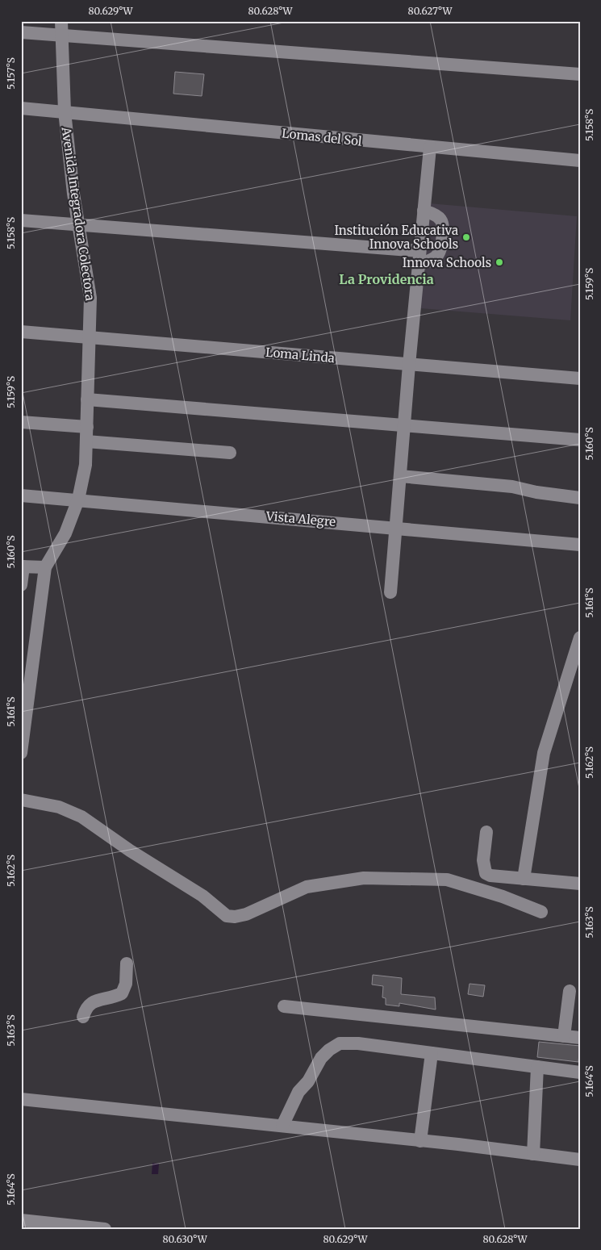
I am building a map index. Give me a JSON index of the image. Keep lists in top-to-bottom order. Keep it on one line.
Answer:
{"streets":{"street":["Lomas del Sol","Avenida Integradora Colectora","Loma Linda","Vista Alegre"]},"crossings":[["Lomas del Sol","Avenida Integradora Colectora"],["Avenida Integradora Colectora","Loma Linda"],["Avenida Integradora Colectora","Vista Alegre"]],"districts":["La Providencia"],"places":["Institución Educativa Innova Schools","Innova Schools"],"coordinates":["80.629°W","80.628°W","80.627°W","5.157°S","5.158°S","5.159°S","5.160°S","5.161°S","5.162°S","5.163°S","5.164°S","80.630°W"]}
